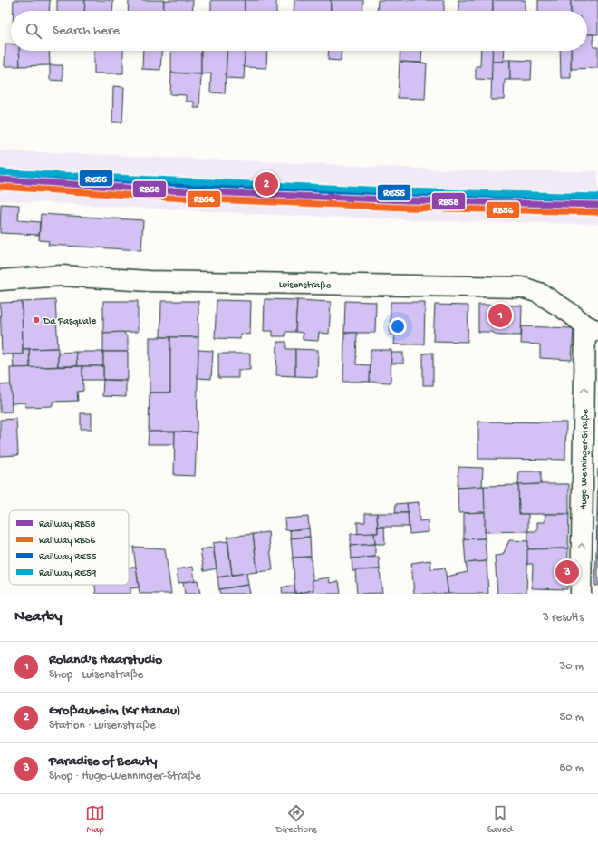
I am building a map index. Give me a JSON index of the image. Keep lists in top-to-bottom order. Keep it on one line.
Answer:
{"streets":{"street":["Luisenstraße","Hugo-Wenninger-Straße"]},"crossings":[["Luisenstraße","Hugo-Wenninger-Straße"]],"one_way":["Hugo-Wenninger-Straße"],"places":["Da Pasquale"],"lines":["rail line RE55","rail line RE59","rail line RB58","rail line RB56"],"legend":["Railway RB58","Railway RB56","Railway RE55","Railway RE59"],"page":{"search":"Search here","pins":["2","1","3"],"heading":["Nearby","3 results"],"list":[{"mark":"1","name":"Roland's Haarstudio","note":"Shop · Luisenstraße","value":"30 m"},{"mark":"2","name":"Großauheim (Kr Hanau)","note":"Station · Luisenstraße","value":"50 m"},{"mark":"3","name":"Paradise of Beauty","note":"Shop · Hugo-Wenninger-Straße","value":"80 m"}],"nav":["Map","Directions","Saved"]}}
